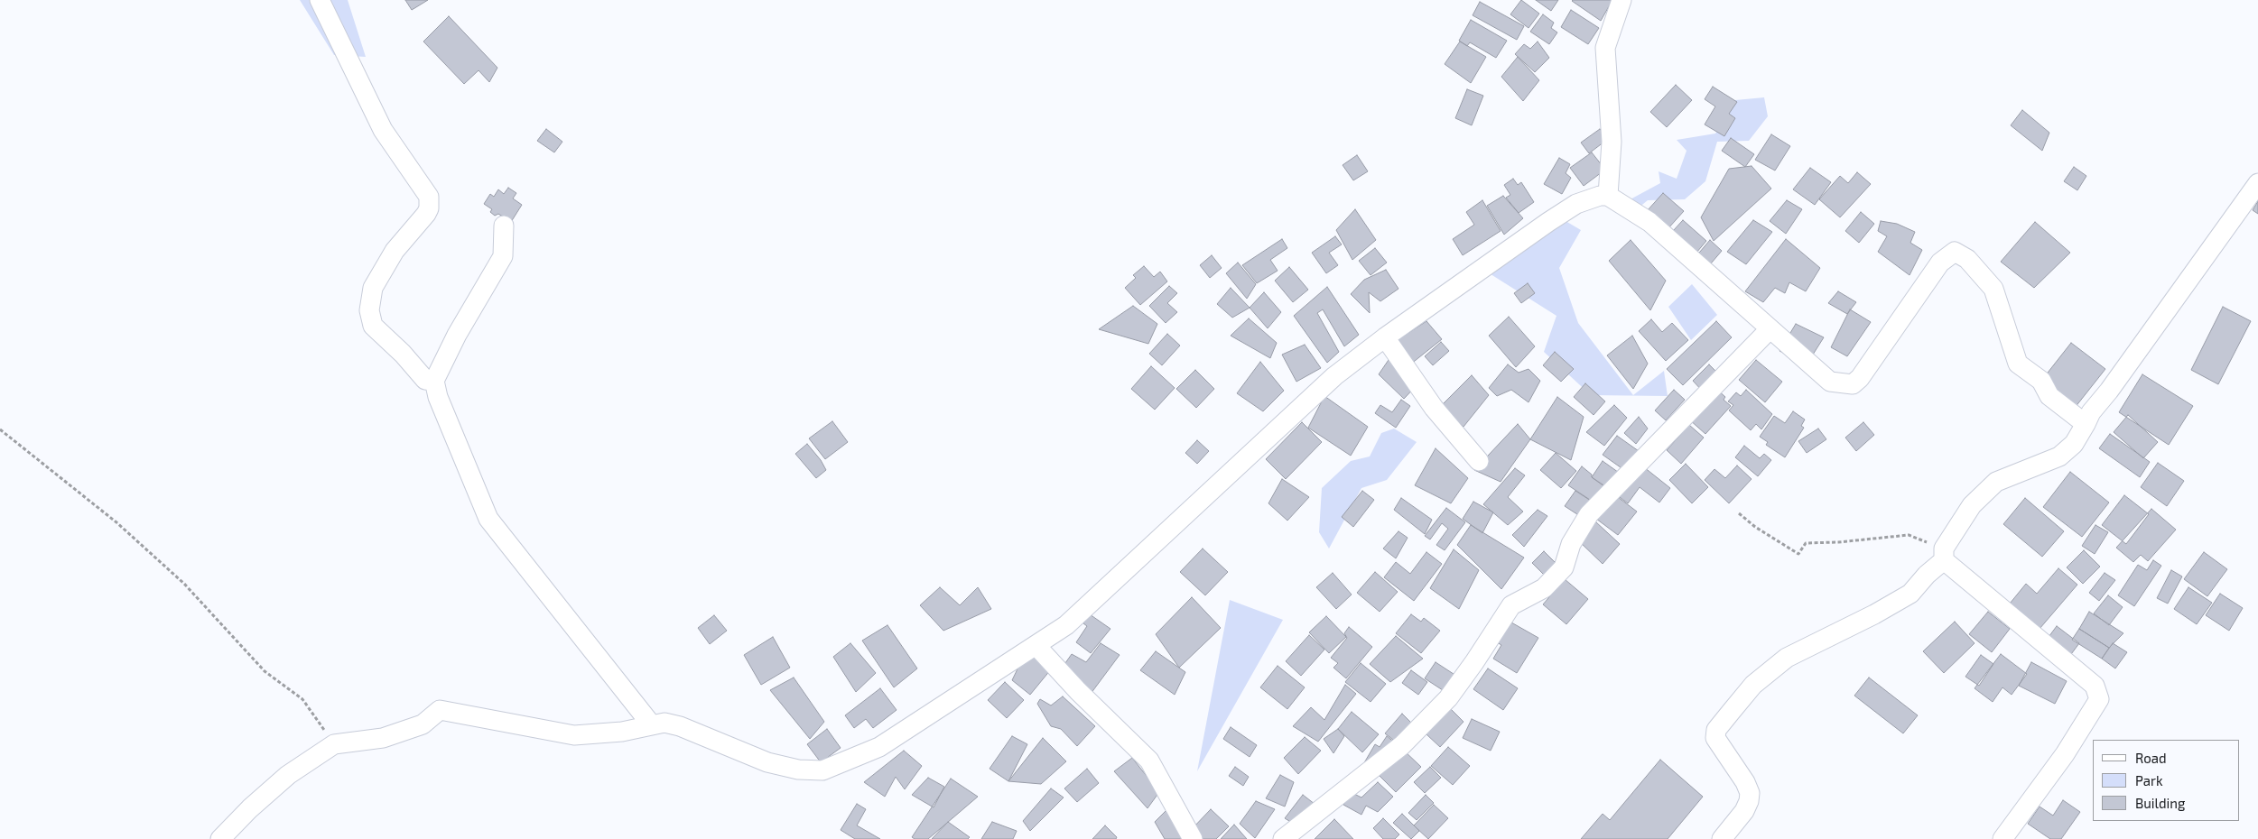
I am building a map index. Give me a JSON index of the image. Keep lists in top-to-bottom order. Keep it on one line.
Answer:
{"legend":["Road","Park","Building"]}
